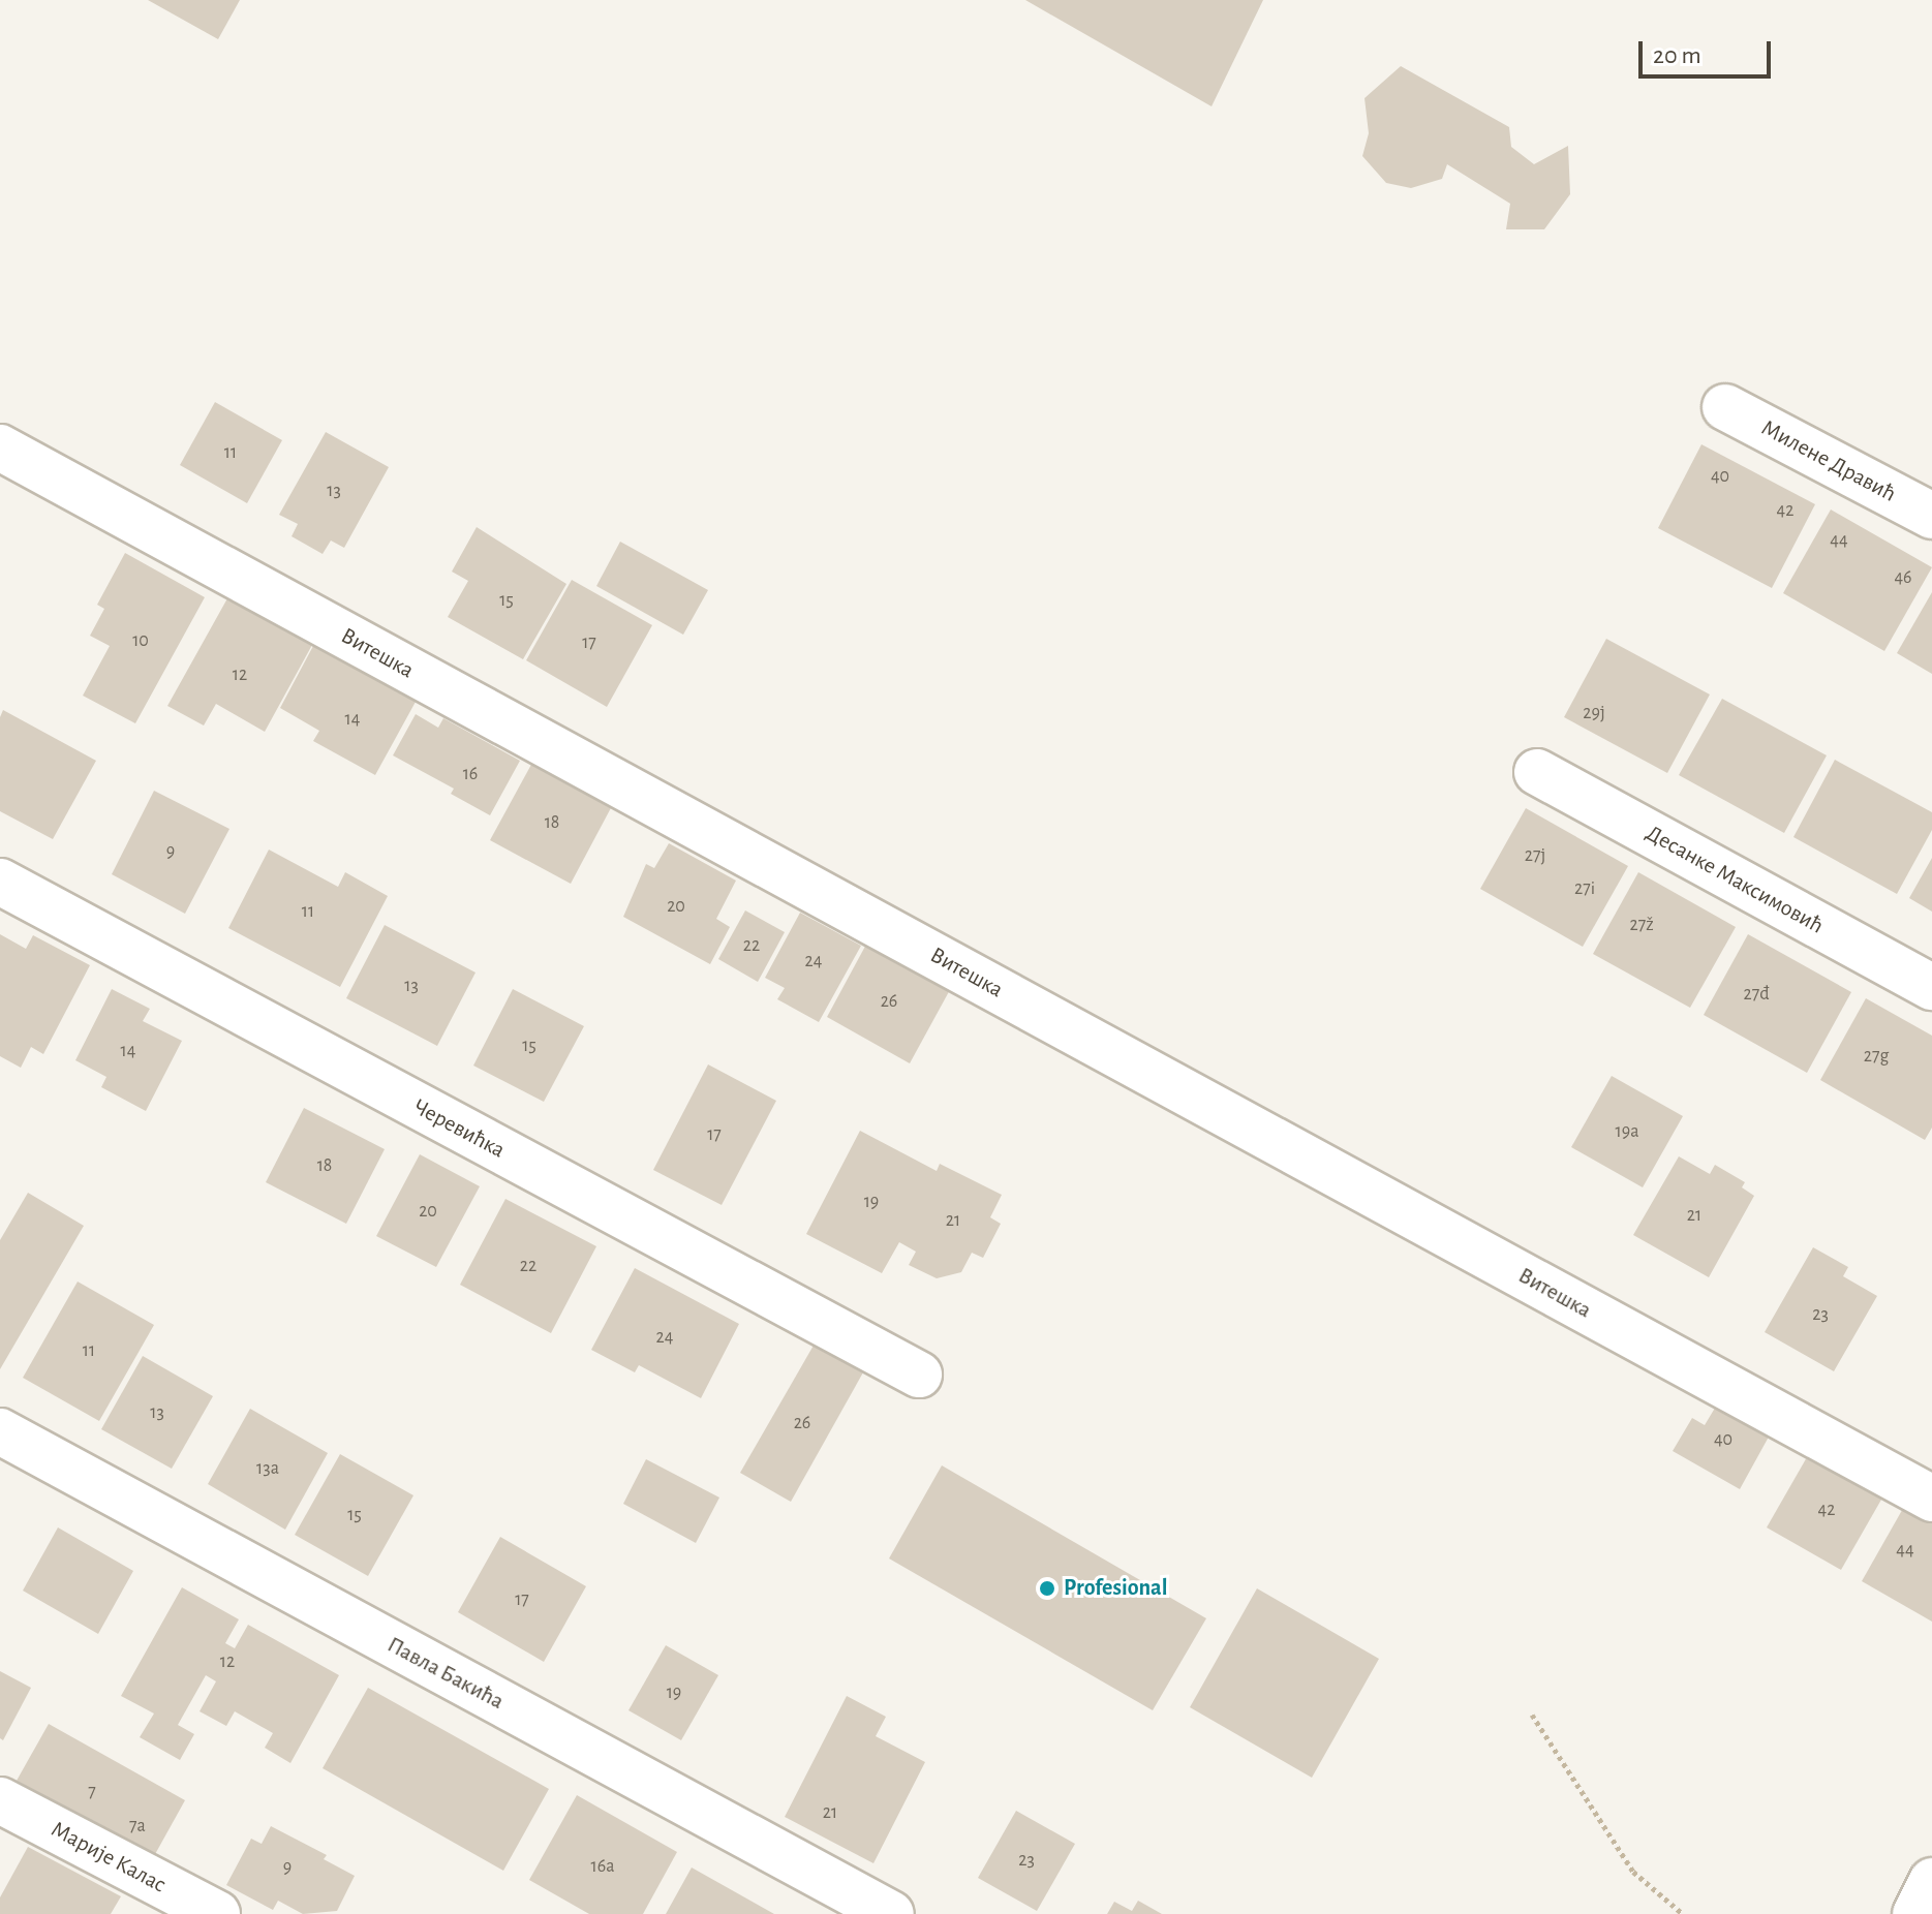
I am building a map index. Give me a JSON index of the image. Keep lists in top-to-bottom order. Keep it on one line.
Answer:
{"streets":{"street":["Милене Дравић","Витешка","Десанке Максимовић","Черевићка","Павла Бакића","Марије Калас"]},"places":["Profesional"],"house_numbers":["11","40","13","42","44","46","15","10","17","12","29j","14","16","18","9","27j","27i","20","11","27ž","22","24","13","27đ","26","15","14","27g","19a","17","18","19","20","21","21","22","23","24","11","13","26","40","13a","42","15","44","17","12","19","7","21","7a","23","16a","9"],"scale_bar":"20 m"}
